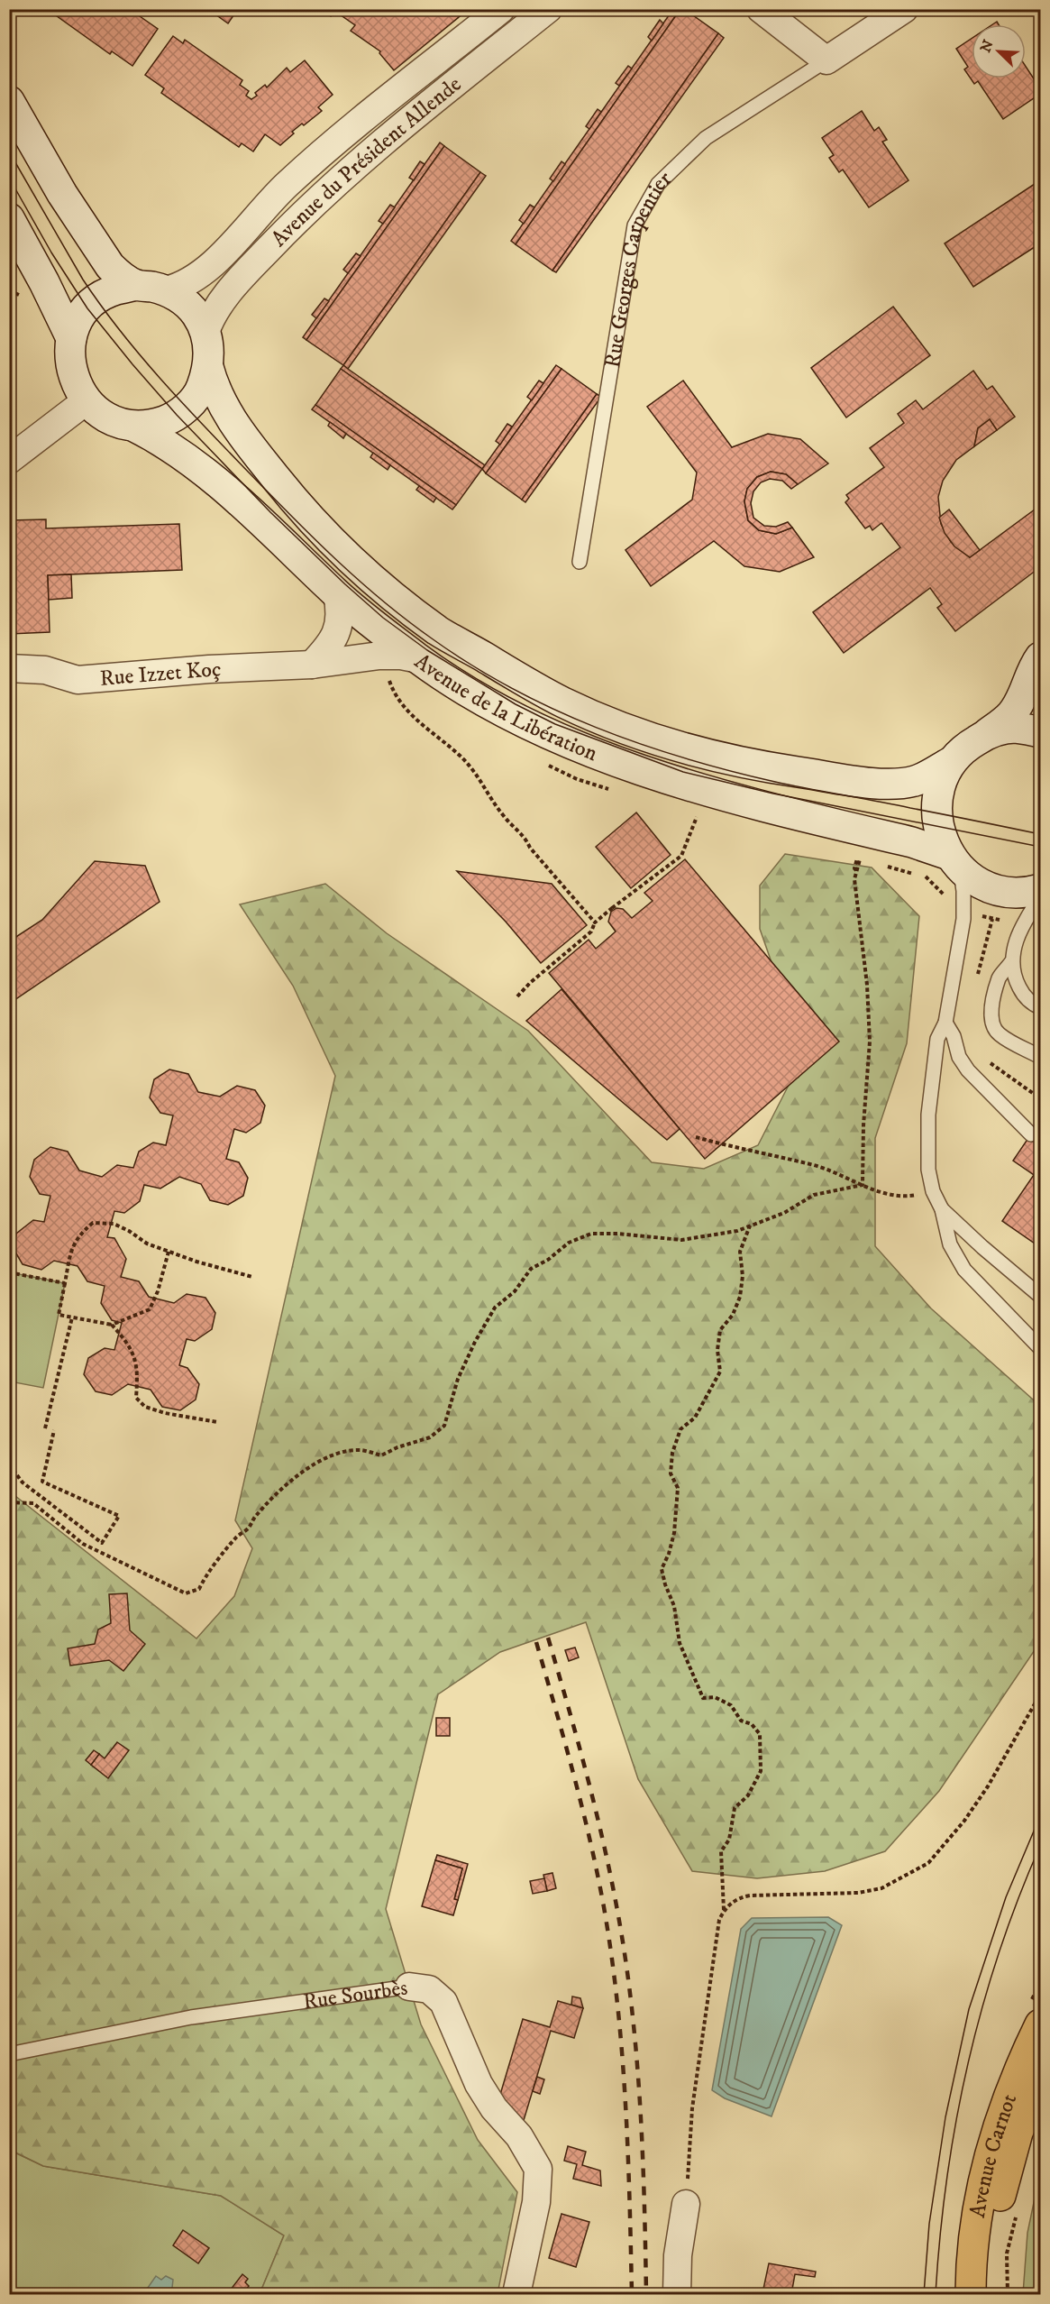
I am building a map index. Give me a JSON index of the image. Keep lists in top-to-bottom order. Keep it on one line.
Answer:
{"streets":{"main road":["Avenue Carnot"],"street":["Avenue du Président Allende","Rue Georges Carpentier","Rue Izzet Koç","Avenue de la Libération","Rue Sourbès"]},"crossings":[["Avenue du Président Allende","Avenue de la Libération"],["Rue Izzet Koç","Avenue de la Libération"]],"north":"top left"}
